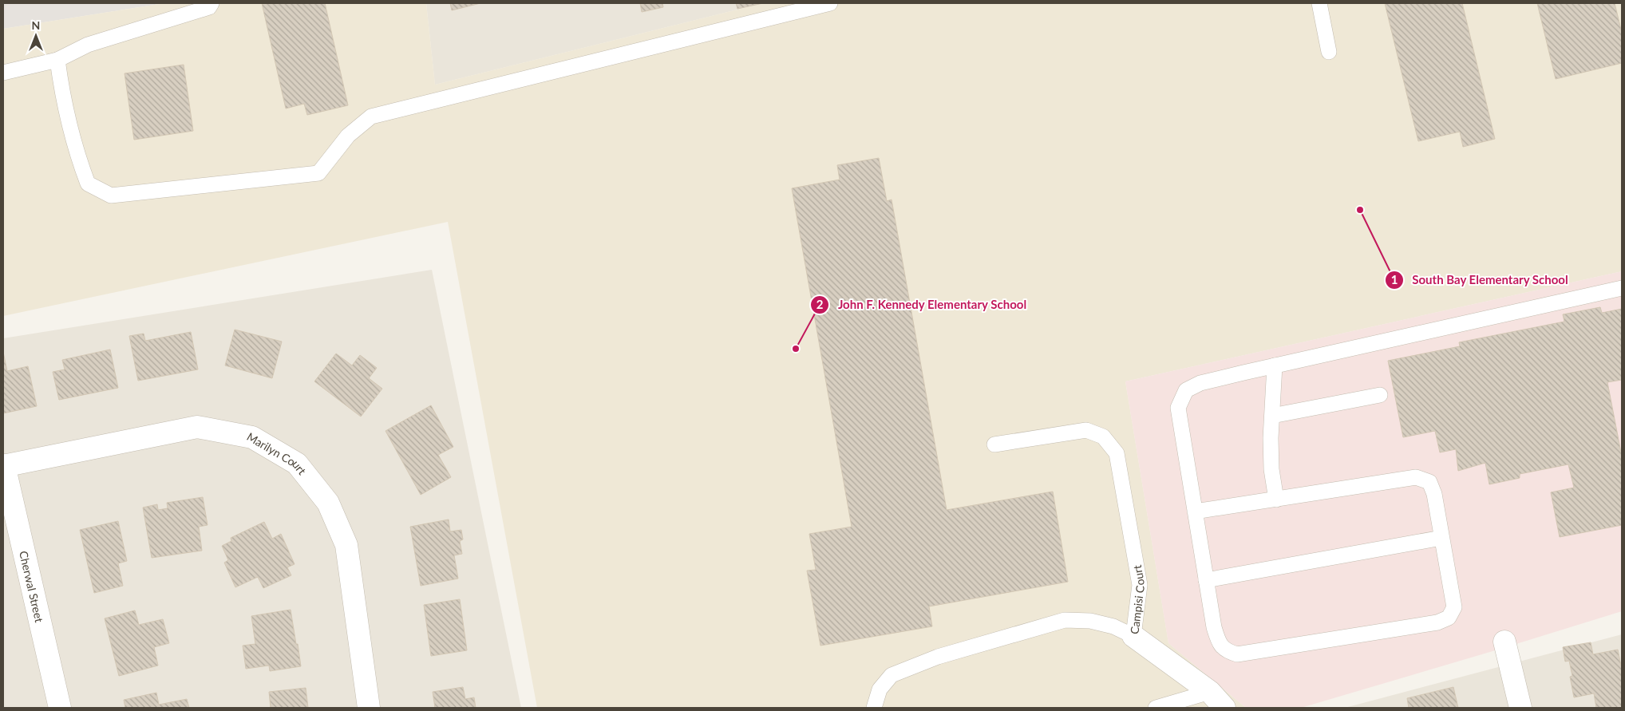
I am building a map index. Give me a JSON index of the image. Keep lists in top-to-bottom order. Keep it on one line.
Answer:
{"streets":{"street":["Marilyn Court","Cherwal Street"],"lane":["Campisi Court"]},"crossings":[["Marilyn Court","Cherwal Street"]],"places":["South Bay Elementary School","John F. Kennedy Elementary School"],"north":"top"}
